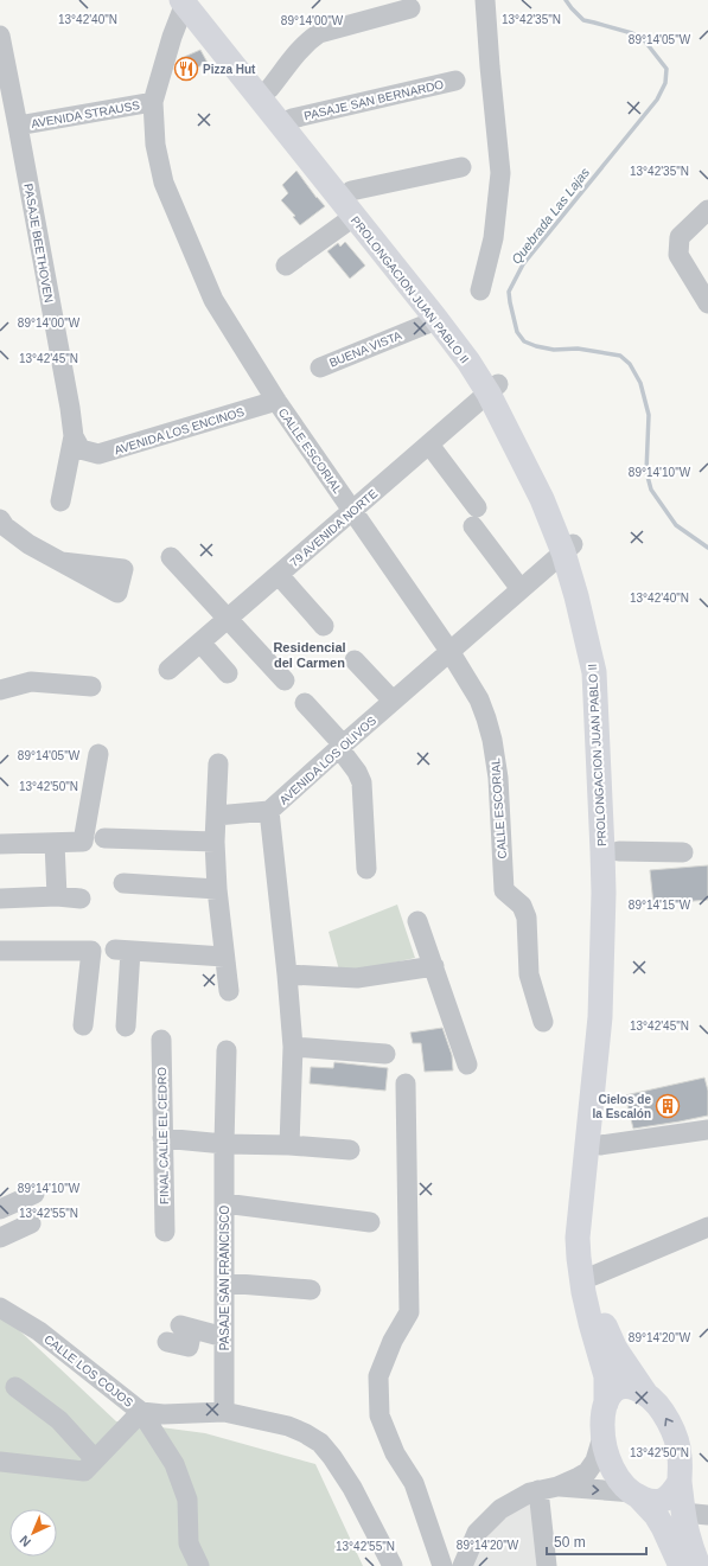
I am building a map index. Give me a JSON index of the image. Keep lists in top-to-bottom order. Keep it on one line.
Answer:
{"streets":{"main road":["PROLONGACION JUAN PABLO II"],"street":["PASAJE SAN BERNARDO","AVENIDA STRAUSS","PASAJE BEETHOVEN","BUENA VISTA","AVENIDA LOS ENCINOS","CALLE ESCORIAL","79 AVENIDA NORTE","AVENIDA LOS OLIVOS","FINAL CALLE EL CEDRO","PASAJE SAN FRANCISCO","CALLE LOS COJOS"]},"crossings":[["PASAJE SAN BERNARDO","PROLONGACION JUAN PABLO II"],["AVENIDA STRAUSS","PASAJE BEETHOVEN"],["AVENIDA STRAUSS","CALLE ESCORIAL"],["PASAJE BEETHOVEN","AVENIDA LOS ENCINOS"],["PROLONGACION JUAN PABLO II","BUENA VISTA"],["PROLONGACION JUAN PABLO II","CALLE ESCORIAL"],["PROLONGACION JUAN PABLO II","79 AVENIDA NORTE"],["PROLONGACION JUAN PABLO II","AVENIDA LOS OLIVOS"],["AVENIDA LOS ENCINOS","CALLE ESCORIAL"],["CALLE ESCORIAL","79 AVENIDA NORTE"],["CALLE ESCORIAL","AVENIDA LOS OLIVOS"],["PASAJE SAN FRANCISCO","CALLE LOS COJOS"]],"districts":["Residencial del Carmen"],"water":["Quebrada Las Lajas"],"places":{"restaurant":["Pizza Hut"],"building":["Cielos de la Escalón"]},"scale_bar":"50 m","north":"bottom left","coordinates":["13°42'40\"N","13°42'35\"N","89°14'00\"W","89°14'05\"W","13°42'45\"N","89°14'10\"W","13°42'50\"N","89°14'15\"W","13°42'55\"N","89°14'20\"W"]}
